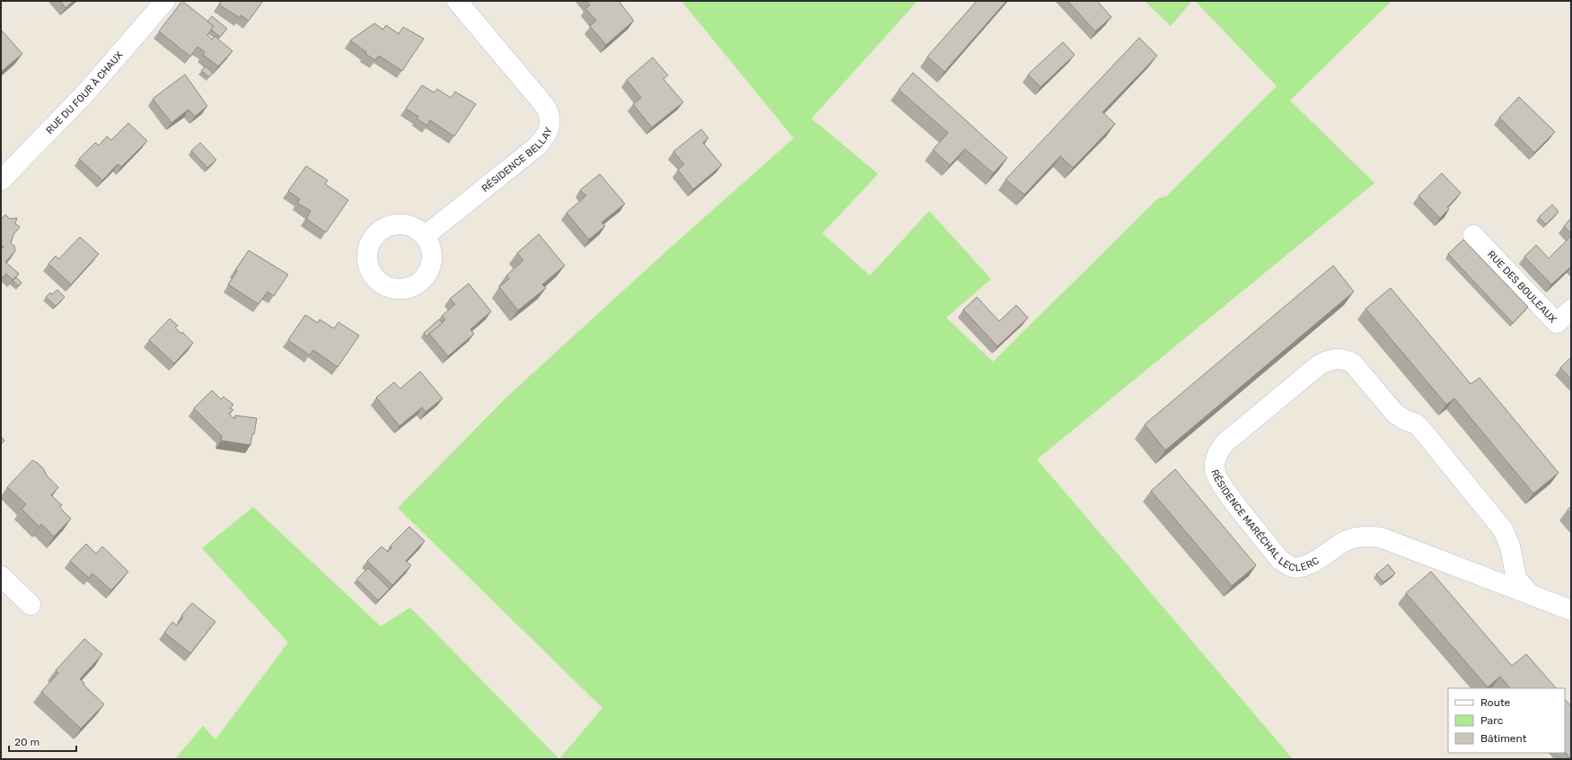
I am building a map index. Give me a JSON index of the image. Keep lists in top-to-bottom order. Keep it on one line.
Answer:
{"streets":{"street":["RUE DU FOUR À CHAUX","RÉSIDENCE BELLAY","RUE DES BOULEAUX","RÉSIDENCE MARÉCHAL LECLERC"]},"legend":["Route","Parc","Bâtiment"],"scale_bar":"20 m"}
